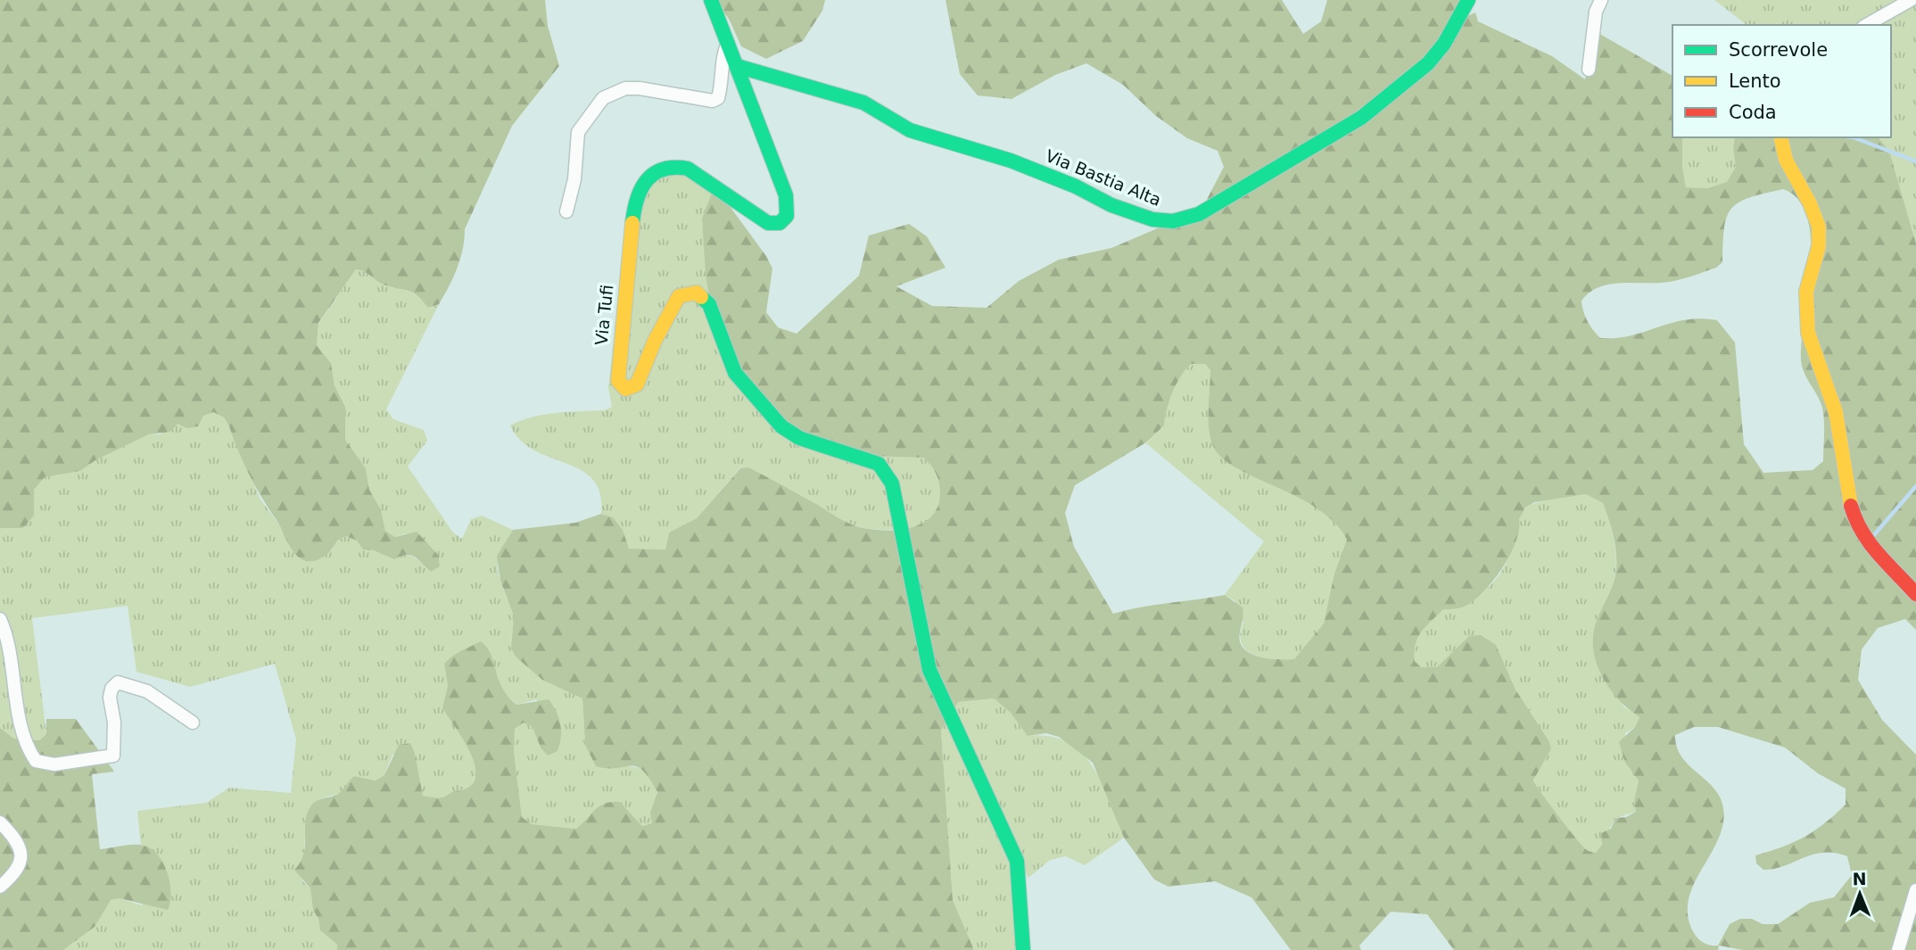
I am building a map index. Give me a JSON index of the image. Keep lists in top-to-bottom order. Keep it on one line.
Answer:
{"streets":{"street":["Via Bastia Alta","Via Tufi"]},"crossings":[["Via Bastia Alta","Via Tufi"]],"legend":["Scorrevole","Lento","Coda"],"north":"top"}
